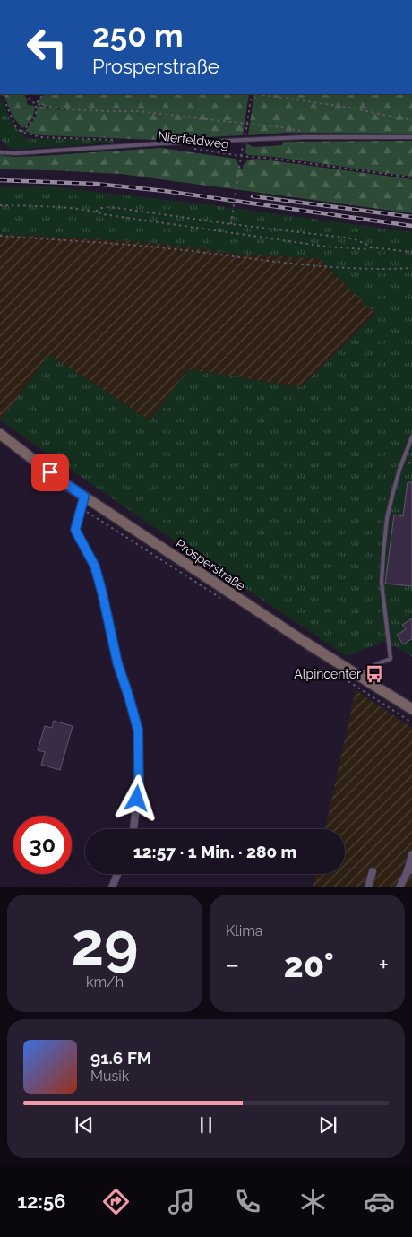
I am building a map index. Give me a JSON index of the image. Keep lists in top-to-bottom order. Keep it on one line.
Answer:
{"streets":{"main road":["Prosperstraße"],"lane":["Nierfeldweg"]},"places":{"bus stop":["Alpincenter"]},"page":{"turn":["250 m","Prosperstraße"],"limit":"30","trip":"12:57 · 1 Min. · 280 m","tile":[["29","km/h"],"Klima"],"heat":["−","20°","+"],"song":["91.6 FM","Musik"],"tabs":"12:56"}}
